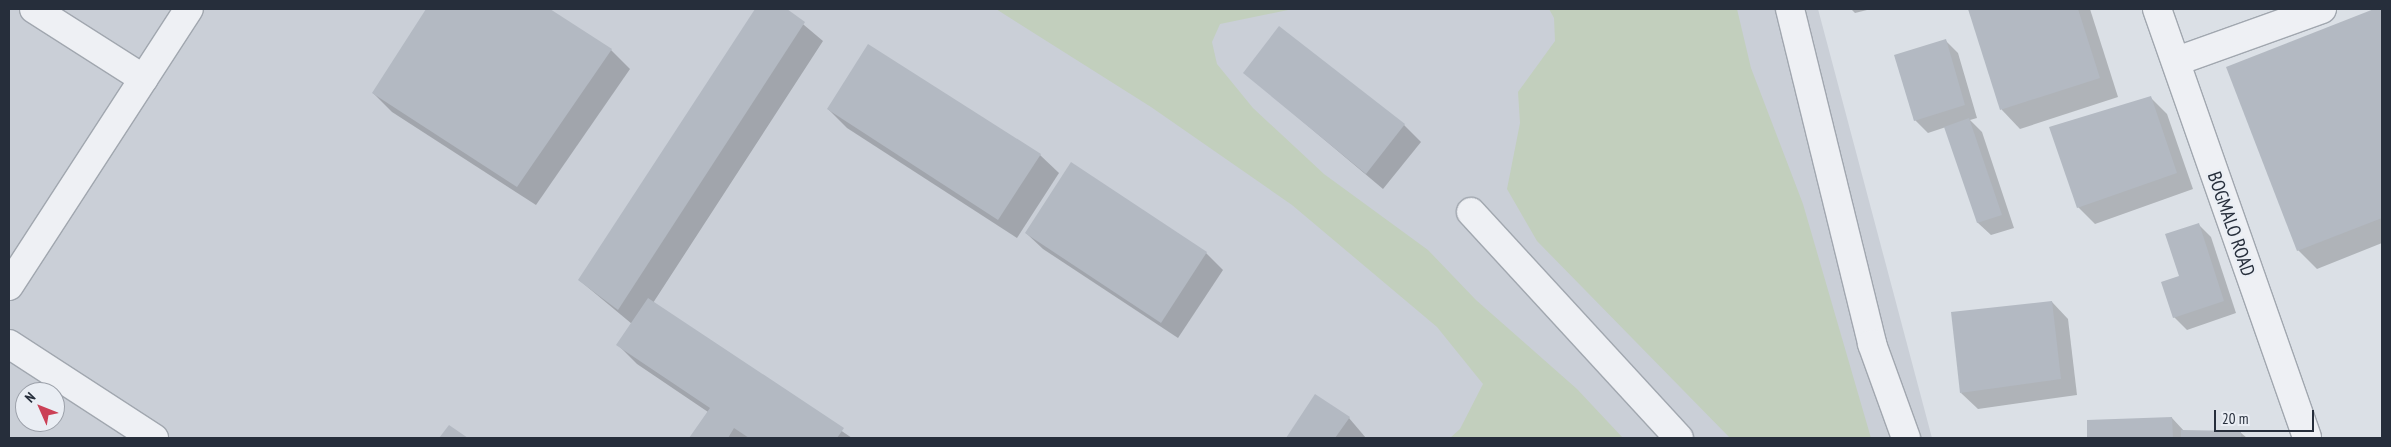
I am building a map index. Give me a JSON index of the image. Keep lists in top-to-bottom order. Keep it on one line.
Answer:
{"streets":{"street":["BOGMALO ROAD"]},"scale_bar":"20 m","north":"top left"}
